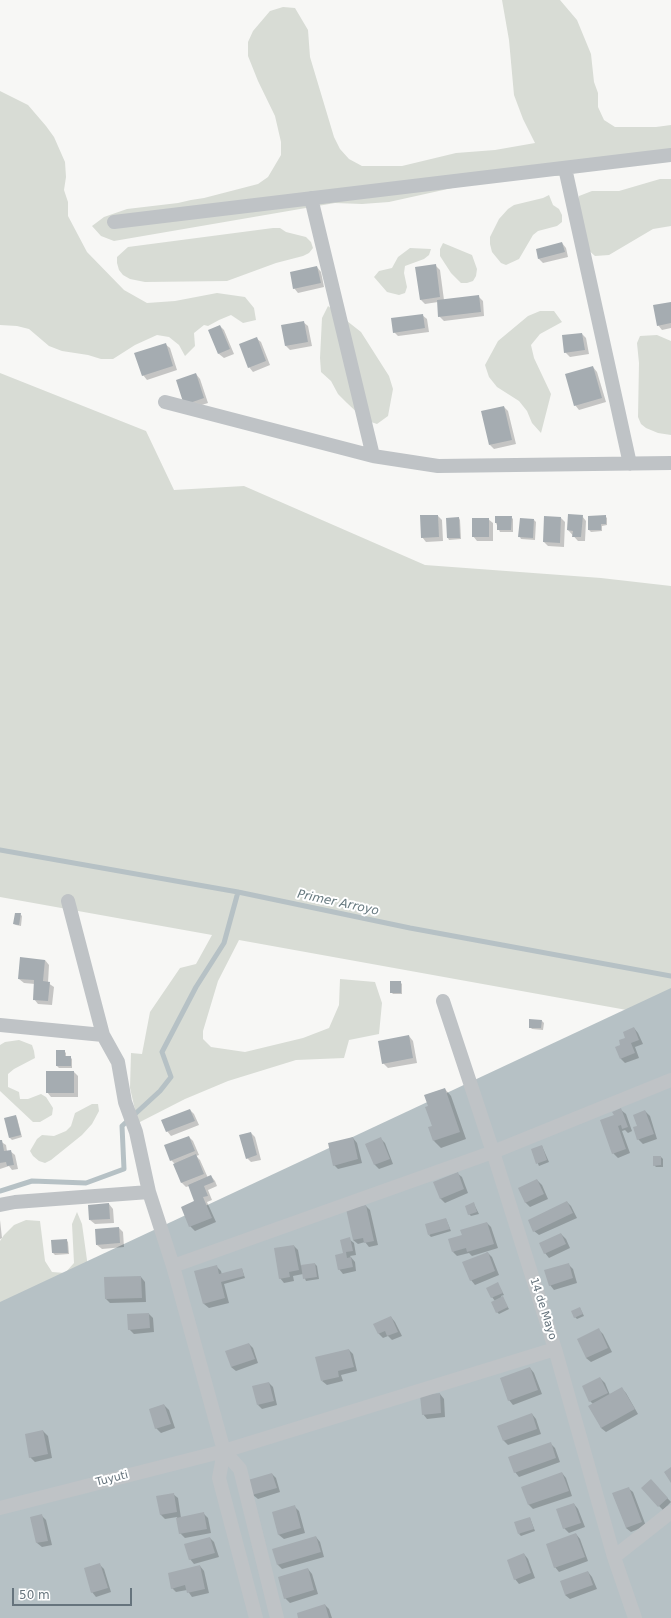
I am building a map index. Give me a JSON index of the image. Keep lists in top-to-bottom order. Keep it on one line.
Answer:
{"streets":{"street":["14 de Mayo","Tuyuti"]},"crossings":[["14 de Mayo","Tuyuti"]],"water":["Primer Arroyo"],"scale_bar":"50 m"}
